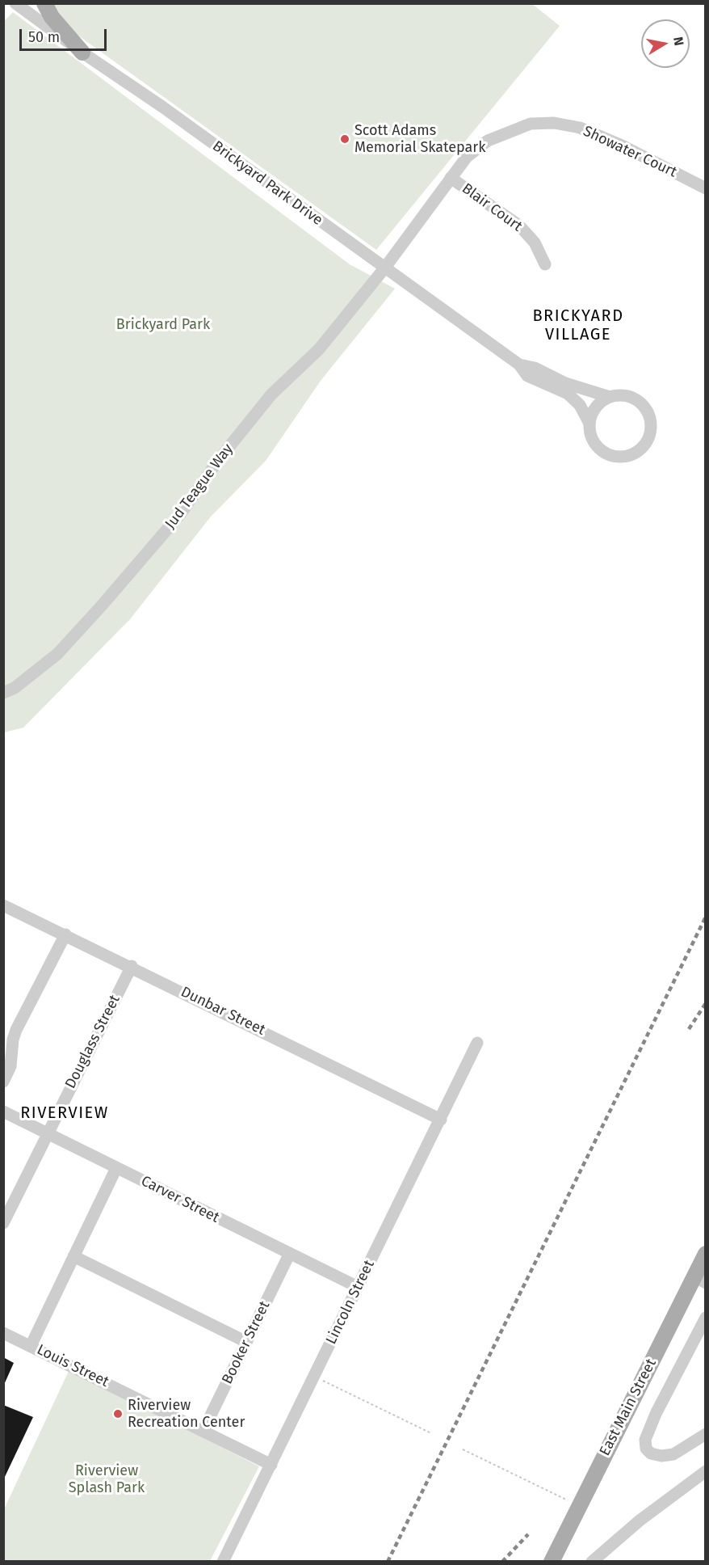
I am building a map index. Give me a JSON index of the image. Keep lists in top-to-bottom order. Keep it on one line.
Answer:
{"streets":{"main road":["East Main Street"],"street":["Showater Court","Brickyard Park Drive","Blair Court","Jud Teague Way","Dunbar Street","Douglass Street","Carver Street","Lincoln Street","Booker Street","Louis Street"]},"crossings":[["Showater Court","Brickyard Park Drive"],["Showater Court","Blair Court"],["Showater Court","Jud Teague Way"],["Brickyard Park Drive","Jud Teague Way"],["Dunbar Street","Douglass Street"],["Dunbar Street","Lincoln Street"],["Douglass Street","Carver Street"],["Carver Street","Lincoln Street"],["Carver Street","Booker Street"],["Lincoln Street","Louis Street"],["Booker Street","Louis Street"]],"districts":["BRICKYARD VILLAGE","RIVERVIEW"],"parks":["Brickyard Park","Riverview Splash Park"],"places":["Scott Adams Memorial Skatepark","Riverview Recreation Center"],"scale_bar":"50 m","north":"right"}
